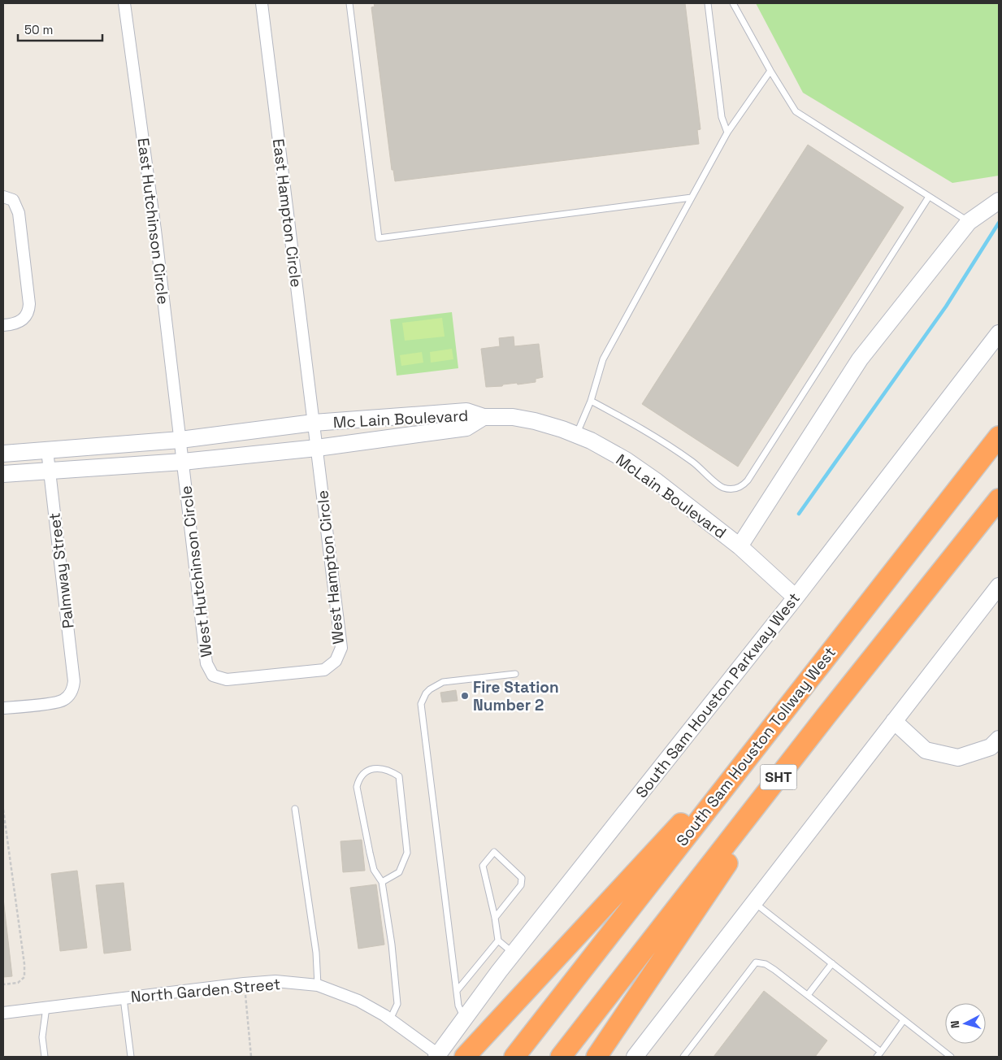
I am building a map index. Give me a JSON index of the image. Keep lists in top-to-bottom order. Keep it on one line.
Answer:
{"streets":{"highway":["South Sam Houston Tollway West","SHT"],"main road":["Mc Lain Boulevard","McLain Boulevard","South Sam Houston Parkway West"],"street":["East Hampton Circle","East Hutchinson Circle","West Hampton Circle","Palmway Street","West Hutchinson Circle","North Garden Street"]},"crossings":[["East Hampton Circle","Mc Lain Boulevard"],["East Hampton Circle","West Hampton Circle"],["East Hutchinson Circle","Mc Lain Boulevard"],["East Hutchinson Circle","West Hutchinson Circle"],["Mc Lain Boulevard","McLain Boulevard"],["Mc Lain Boulevard","West Hampton Circle"],["Mc Lain Boulevard","Palmway Street"],["Mc Lain Boulevard","West Hutchinson Circle"],["McLain Boulevard","South Sam Houston Parkway West"],["West Hampton Circle","West Hutchinson Circle"],["South Sam Houston Parkway West","North Garden Street"]],"places":["Fire Station Number 2"],"scale_bar":"50 m","north":"left"}
